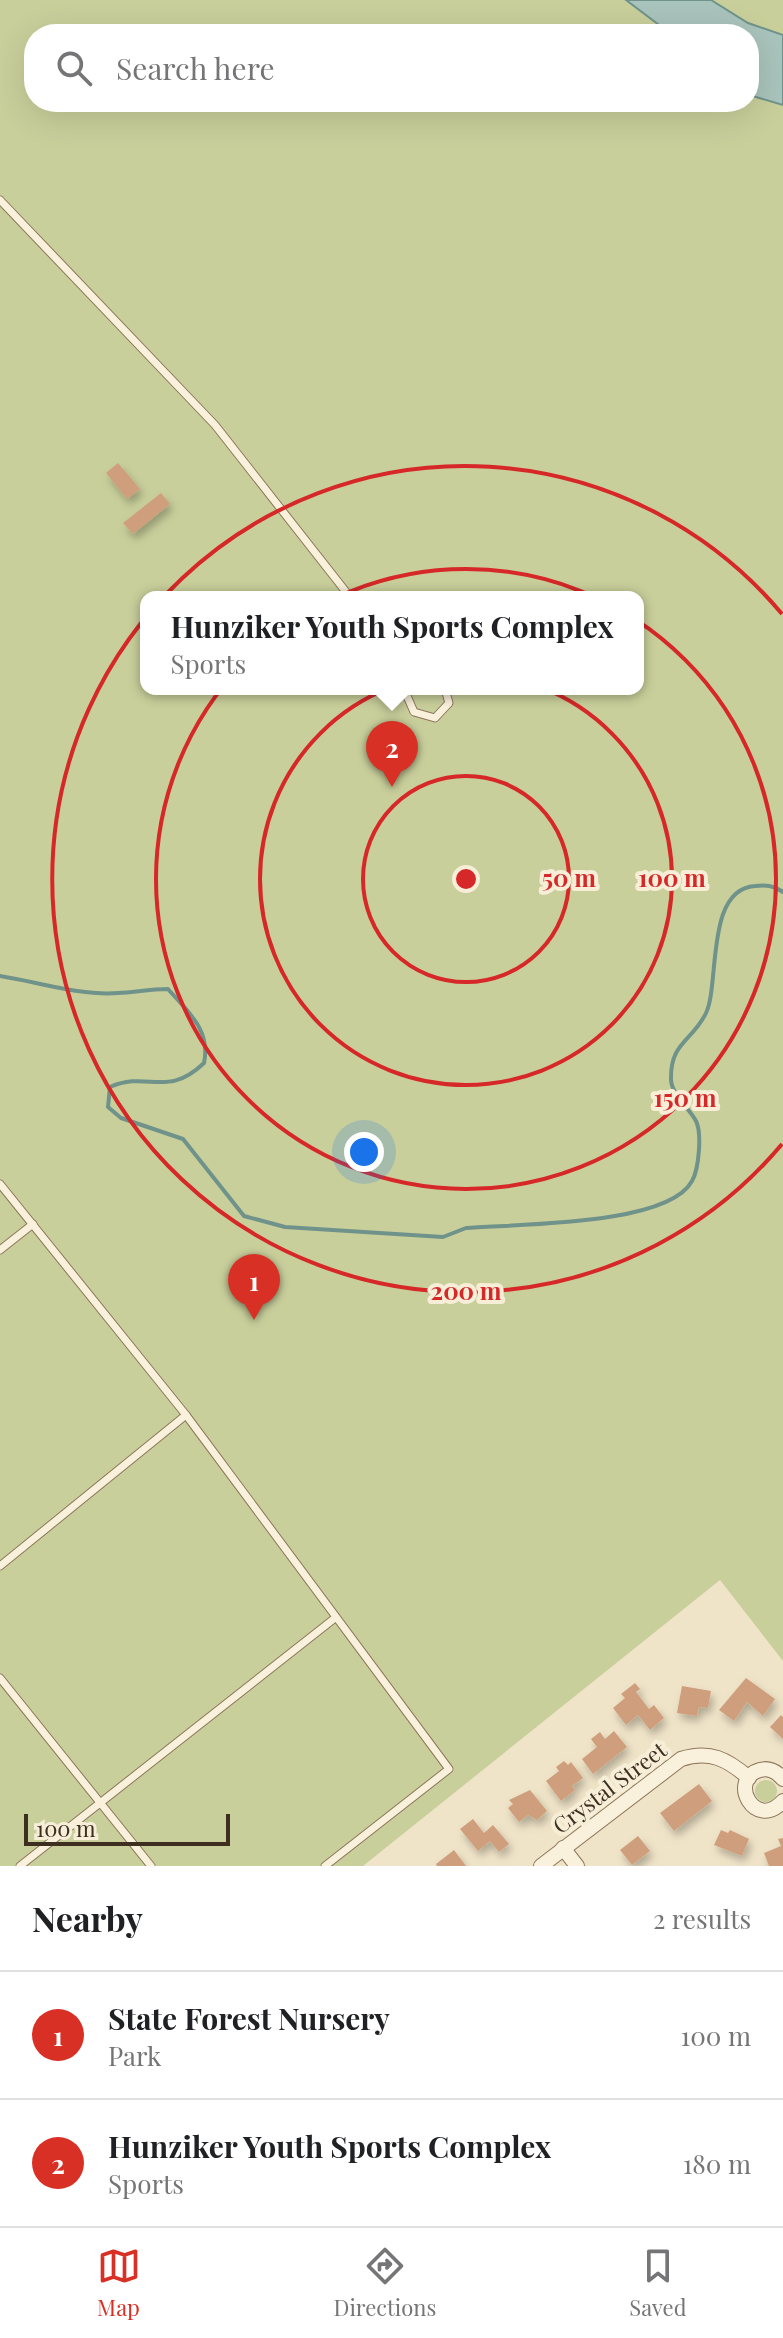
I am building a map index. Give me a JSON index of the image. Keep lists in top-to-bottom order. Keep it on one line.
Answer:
{"streets":{"street":["Crystal Street"]},"scale_bar":"100 m","page":{"search":"Search here","popup":["Hunziker Youth Sports Complex","Sports"],"pins":["2","1"],"scale":"100 m","heading":["Nearby","2 results"],"list":[{"mark":"1","name":"State Forest Nursery","note":"Park","value":"100 m"},{"mark":"2","name":"Hunziker Youth Sports Complex","note":"Sports","value":"180 m"}],"nav":["Map","Directions","Saved"]},"rings":["50 m","100 m","150 m","200 m"]}
